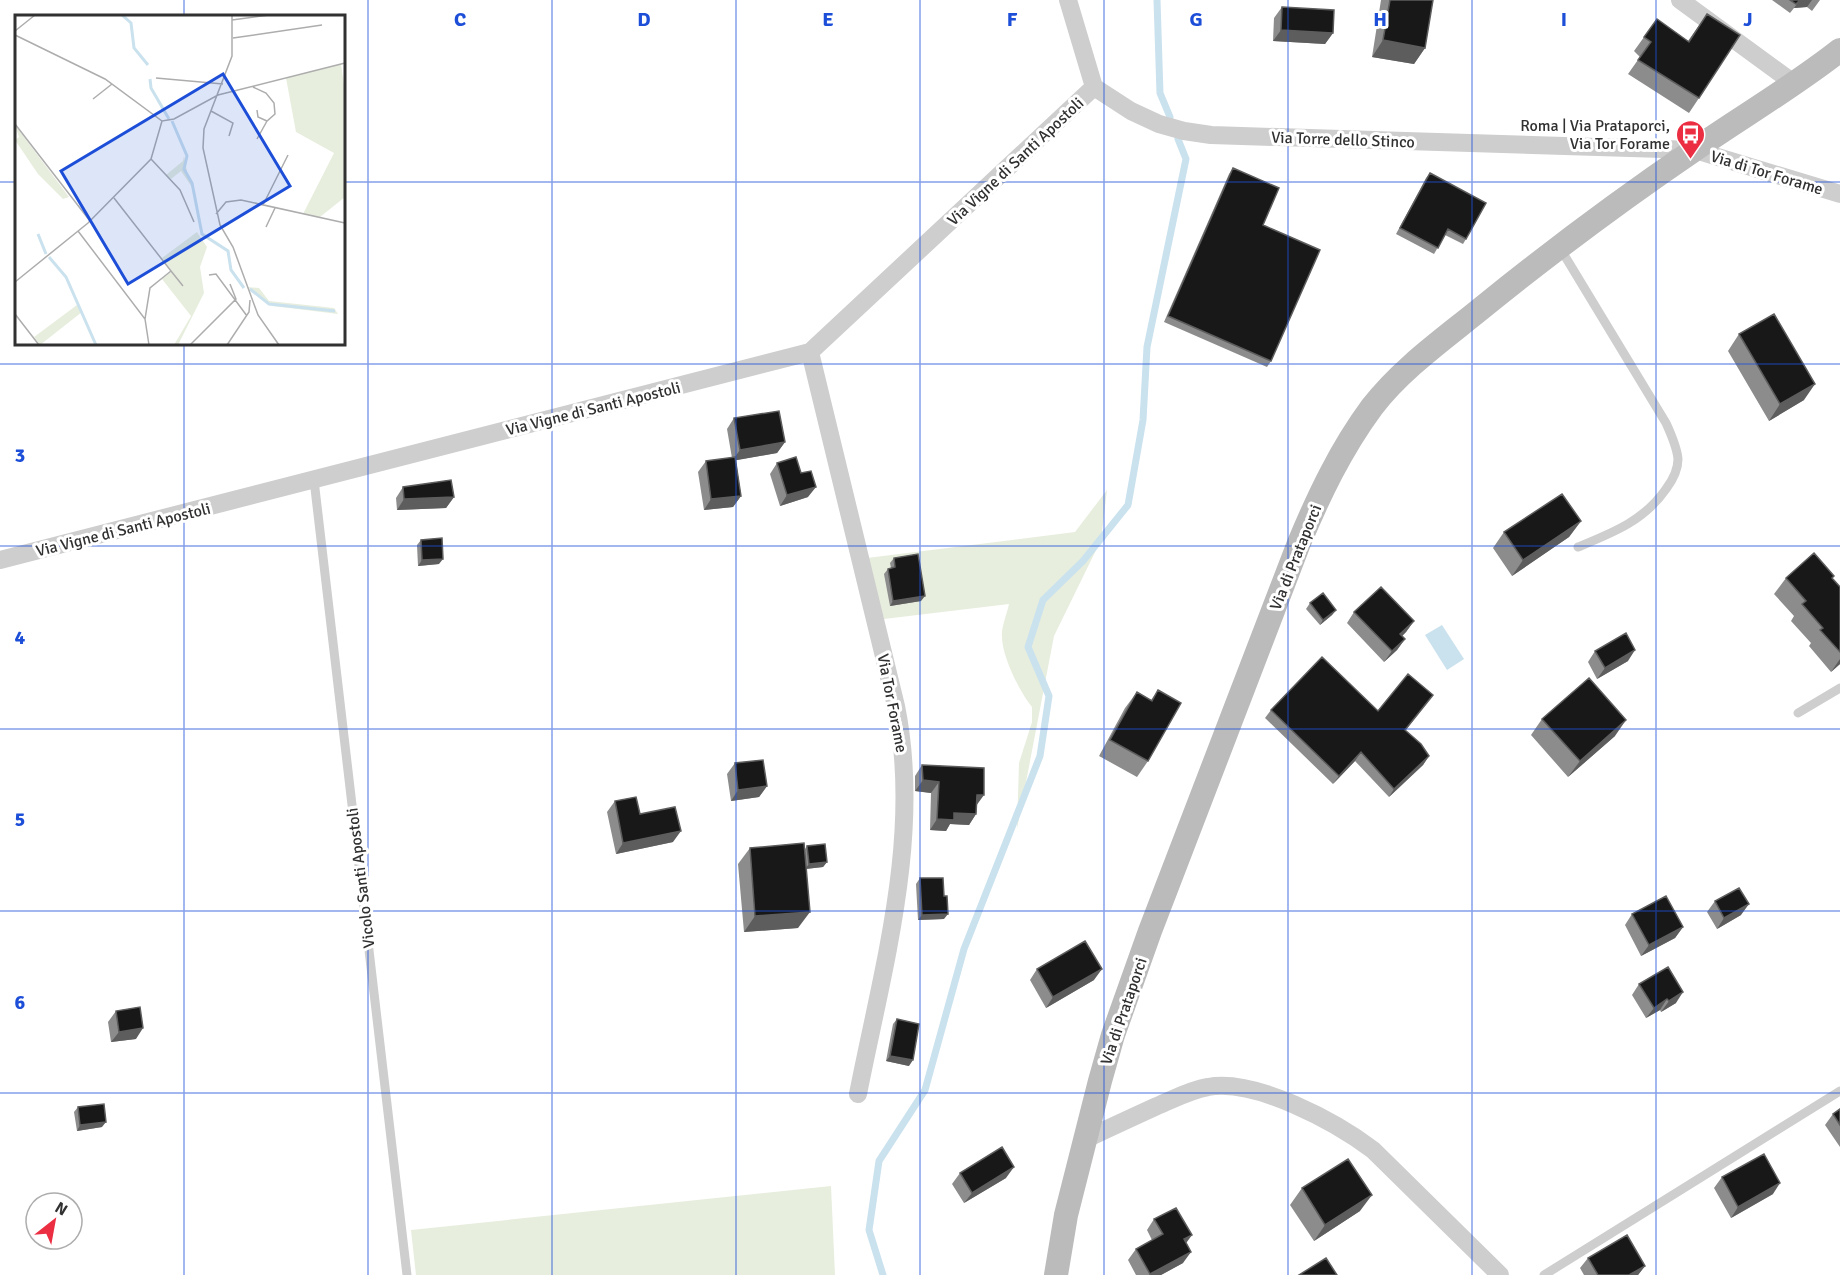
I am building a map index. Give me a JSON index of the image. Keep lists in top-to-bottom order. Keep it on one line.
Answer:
{"streets":{"street":["Via Torre dello Stinco","Via Vigne di Santi Apostoli","Via di Tor Forame","Via di Prataporci","Via Tor Forame"],"lane":["Vicolo Santi Apostoli"]},"crossings":[["Via Torre dello Stinco","Via Vigne di Santi Apostoli"],["Via Torre dello Stinco","Via di Tor Forame"],["Via Torre dello Stinco","Via di Prataporci"],["Via Vigne di Santi Apostoli","Via Tor Forame"],["Via Vigne di Santi Apostoli","Vicolo Santi Apostoli"],["Via di Tor Forame","Via di Prataporci"]],"places":{"bus stop":["Roma | Via Prataporci, Via Tor Forame"]},"north":"top right","grid":{"columns":["C","D","E","F","G","H","I","J"],"rows":["3","4","5","6"]}}
